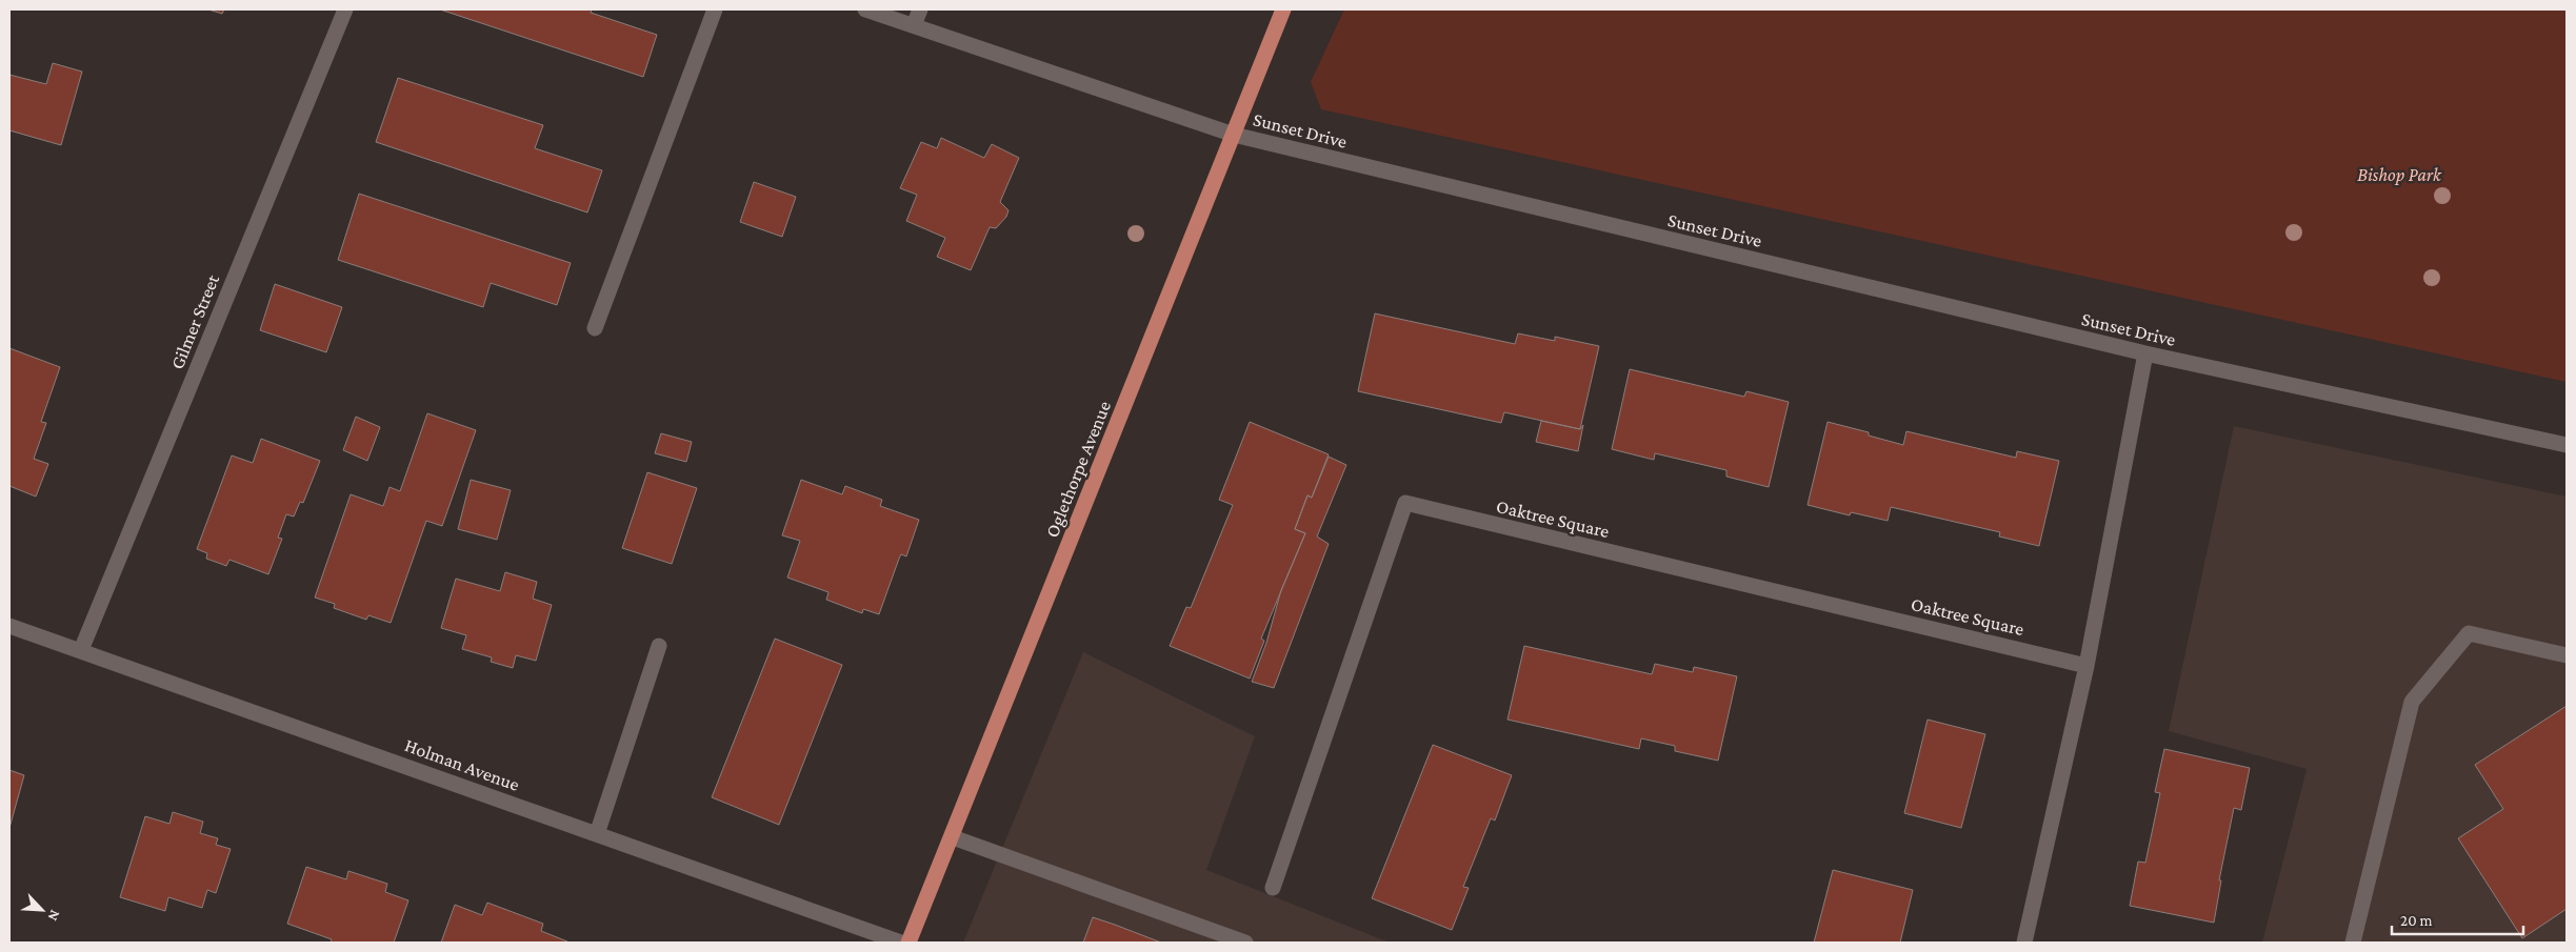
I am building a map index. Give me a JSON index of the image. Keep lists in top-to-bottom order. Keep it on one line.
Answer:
{"streets":{"main road":["Oglethorpe Avenue"],"street":["Sunset Drive","Gilmer Street","Oaktree Square","Holman Avenue"]},"crossings":[["Sunset Drive","Oglethorpe Avenue"],["Gilmer Street","Holman Avenue"]],"parks":["Bishop Park"],"scale_bar":"20 m","north":"bottom right"}
